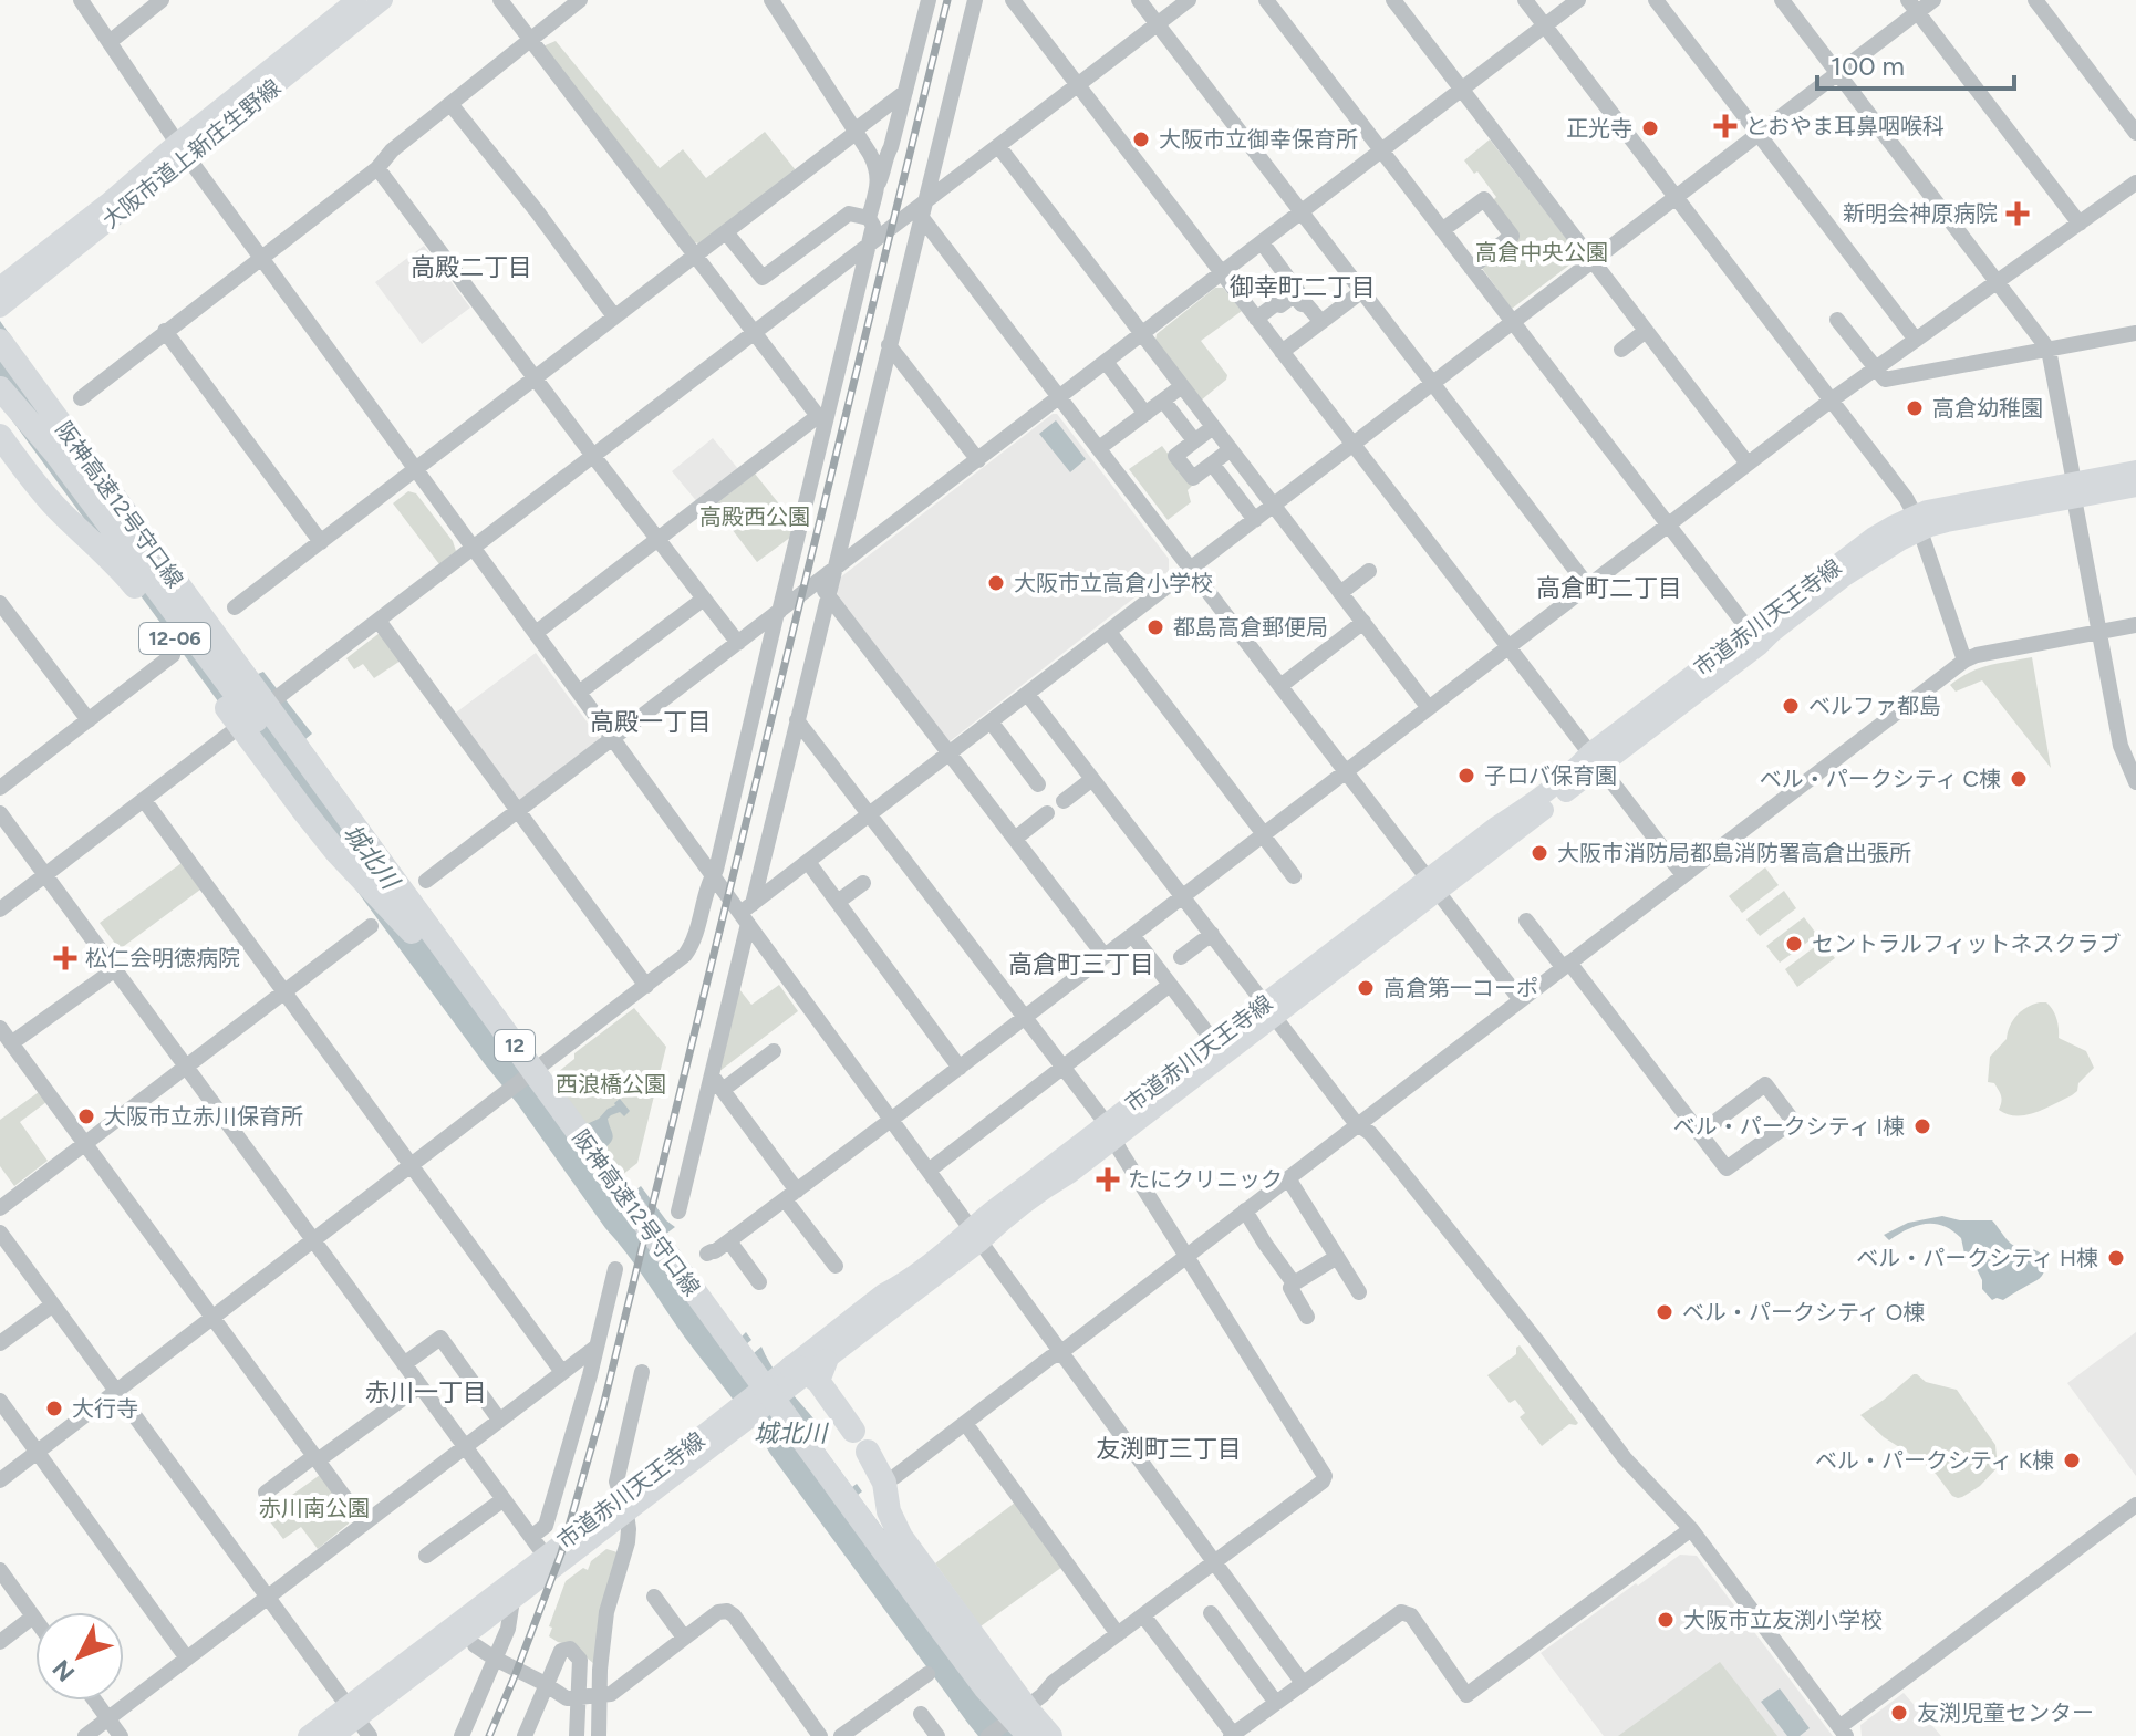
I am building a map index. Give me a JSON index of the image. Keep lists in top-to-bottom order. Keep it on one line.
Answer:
{"streets":{"highway":["阪神高速12号守口線","12-06","12"],"main road":["大阪市道上新庄生野線","市道赤川天王寺線"]},"crossings":[["阪神高速12号守口線","12-06"]],"districts":["高殿二丁目","御幸町二丁目","高倉町二丁目","高殿一丁目","高倉町三丁目","赤川一丁目","友渕町三丁目"],"water":["城北川"],"parks":["高倉中央公園","高殿西公園","西浪橋公園","赤川南公園"],"places":{"health":["とおやま耳鼻咽喉科","新明会神原病院","松仁会明徳病院","たにクリニック"],"other":["正光寺","大阪市立御幸保育所","高倉幼稚園","大阪市立高倉小学校","都島高倉郵便局","ベルファ都島","子ロバ保育園","ベル・パークシティ C棟","大阪市消防局都島消防署高倉出張所","セントラルフィットネスクラブ","高倉第一コーポ","大阪市立赤川保育所","ベル・パークシティ I棟","ベル・パークシティ H棟","ベル・パークシティ O棟","大行寺","ベル・パークシティ K棟","大阪市立友渕小学校","友渕児童センター"]},"scale_bar":"100 m","north":"bottom left"}
